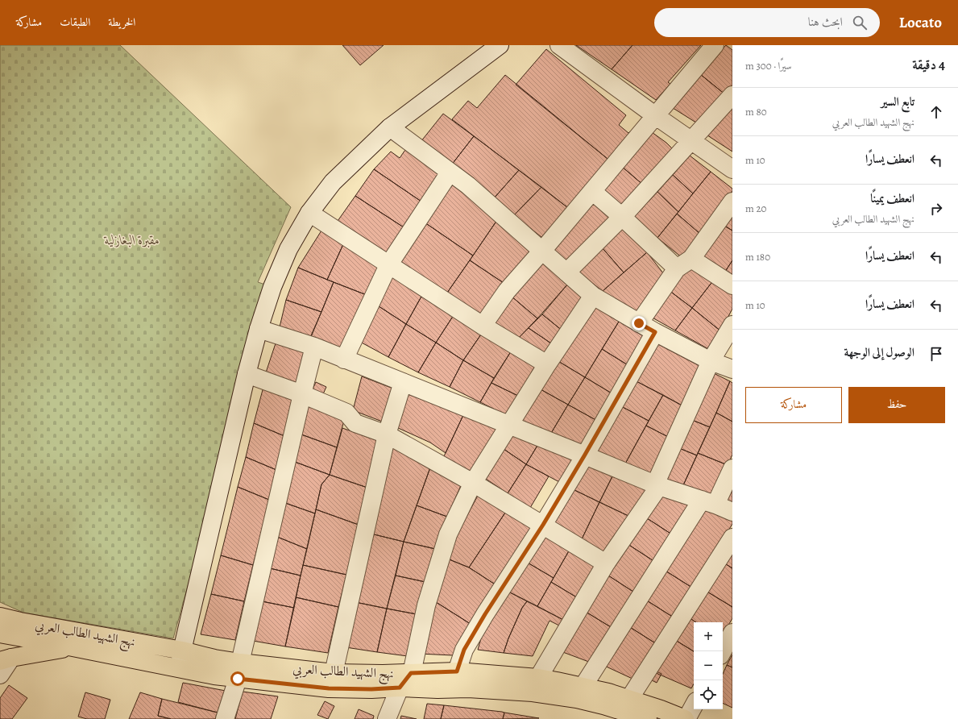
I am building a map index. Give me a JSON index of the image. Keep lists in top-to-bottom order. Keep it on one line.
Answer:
{"streets":{"main road":["نهج الشهيد الطالب العربي"]},"parks":["مقبرة البغازلية"],"page":{"header":"Locato","search":"ابحث هنا","nav":["الخريطة","الطبقات","مشاركة"],"heading":["4 دقيقة","سيرًا · 300 m"],"list":[["تابع السير","نهج الشهيد الطالب العربي","80 m"],["انعطف يسارًا","10 m"],["انعطف يمينًا","نهج الشهيد الطالب العربي","20 m"],["انعطف يسارًا","180 m"],["انعطف يسارًا","10 m"],"الوصول إلى الوجهة"],"buttons":["حفظ","مشاركة"],"map_buttons":["+","−"]}}
